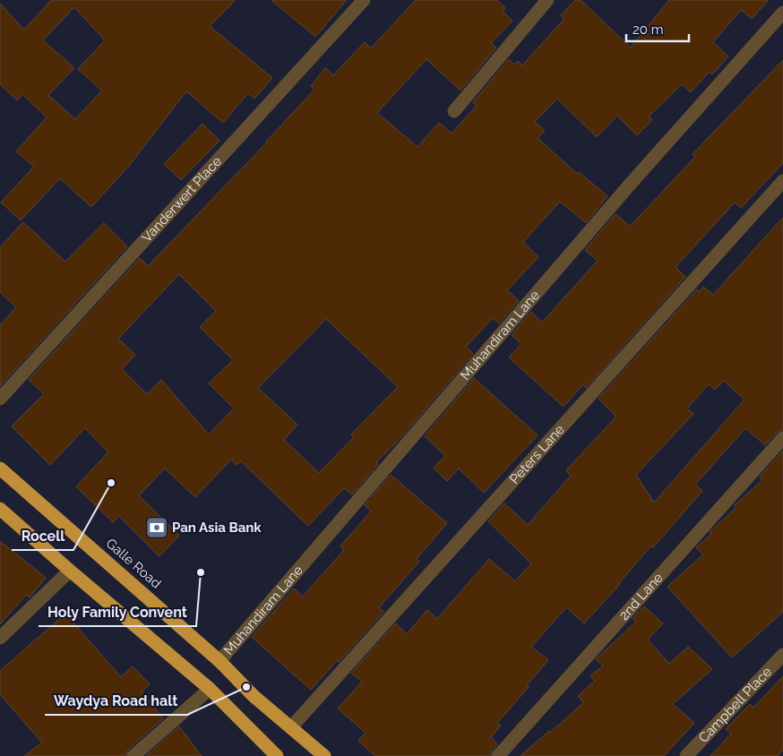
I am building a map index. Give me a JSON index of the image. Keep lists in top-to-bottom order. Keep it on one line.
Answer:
{"streets":{"highway":["Galle Road"],"street":["Vanderwert Place","Muhandiram Lane","Peters Lane","2nd Lane","Campbell Place"]},"crossings":[["Muhandiram Lane","Galle Road"],["Peters Lane","Galle Road"]],"places":{"other":["Rocell","Holy Family Convent","Waydya Road halt"],"bank":["Pan Asia Bank"]},"scale_bar":"20 m"}
